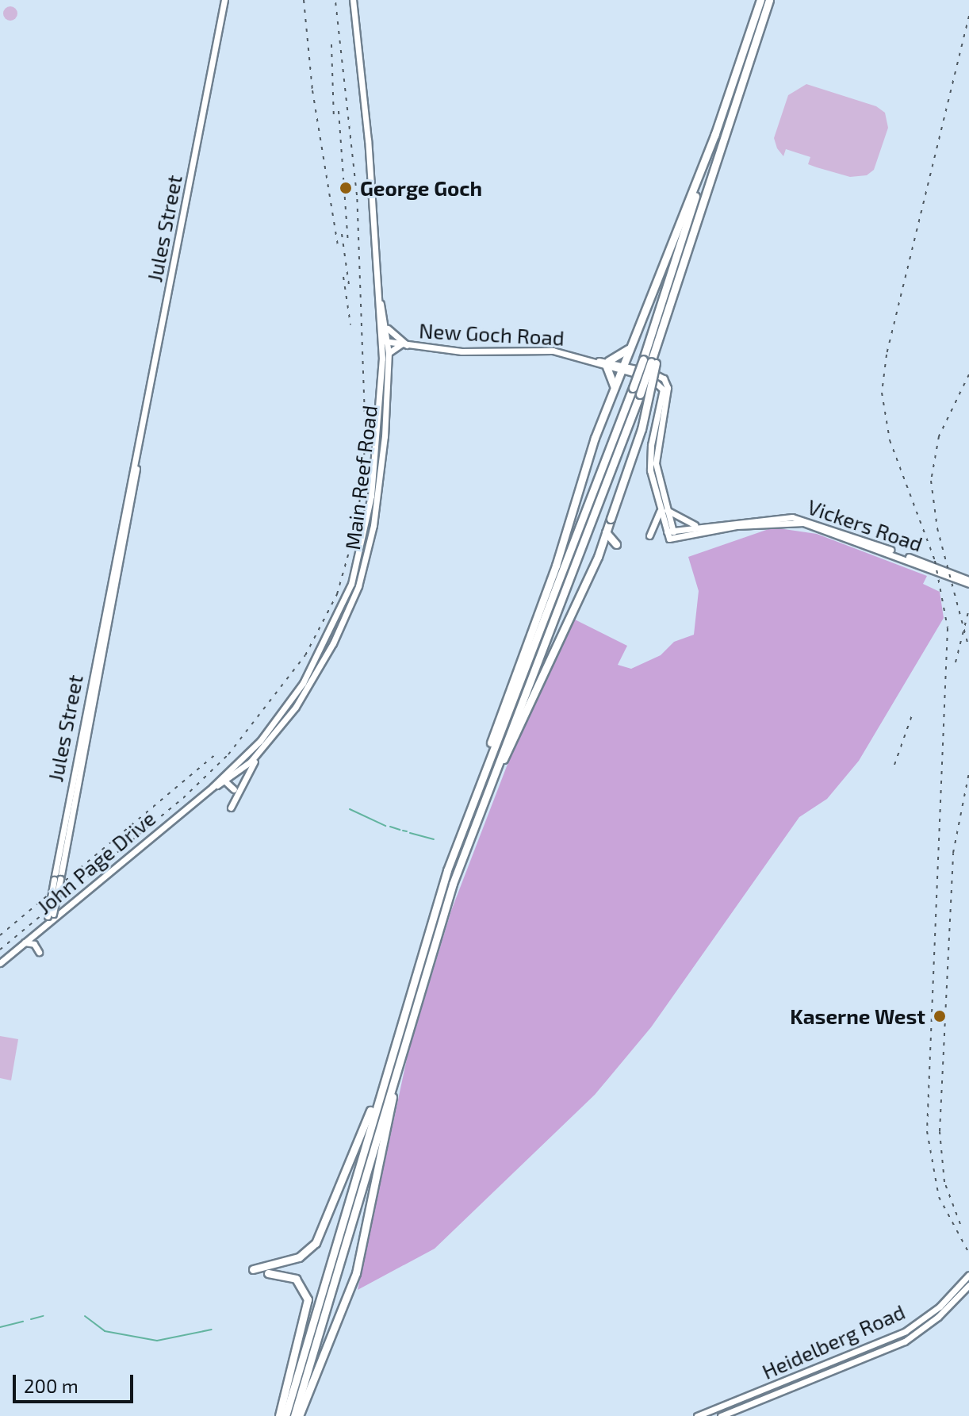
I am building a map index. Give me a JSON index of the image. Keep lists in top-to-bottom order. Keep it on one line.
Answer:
{"streets":{"main road":["Jules Street","New Goch Road","Main Reef Road","Vickers Road","John Page Drive","Heidelberg Road"]},"crossings":[["Jules Street","John Page Drive"],["New Goch Road","Main Reef Road"],["New Goch Road","Vickers Road"],["Main Reef Road","John Page Drive"]],"places":["George Goch","Kaserne West"],"scale_bar":"200 m"}
